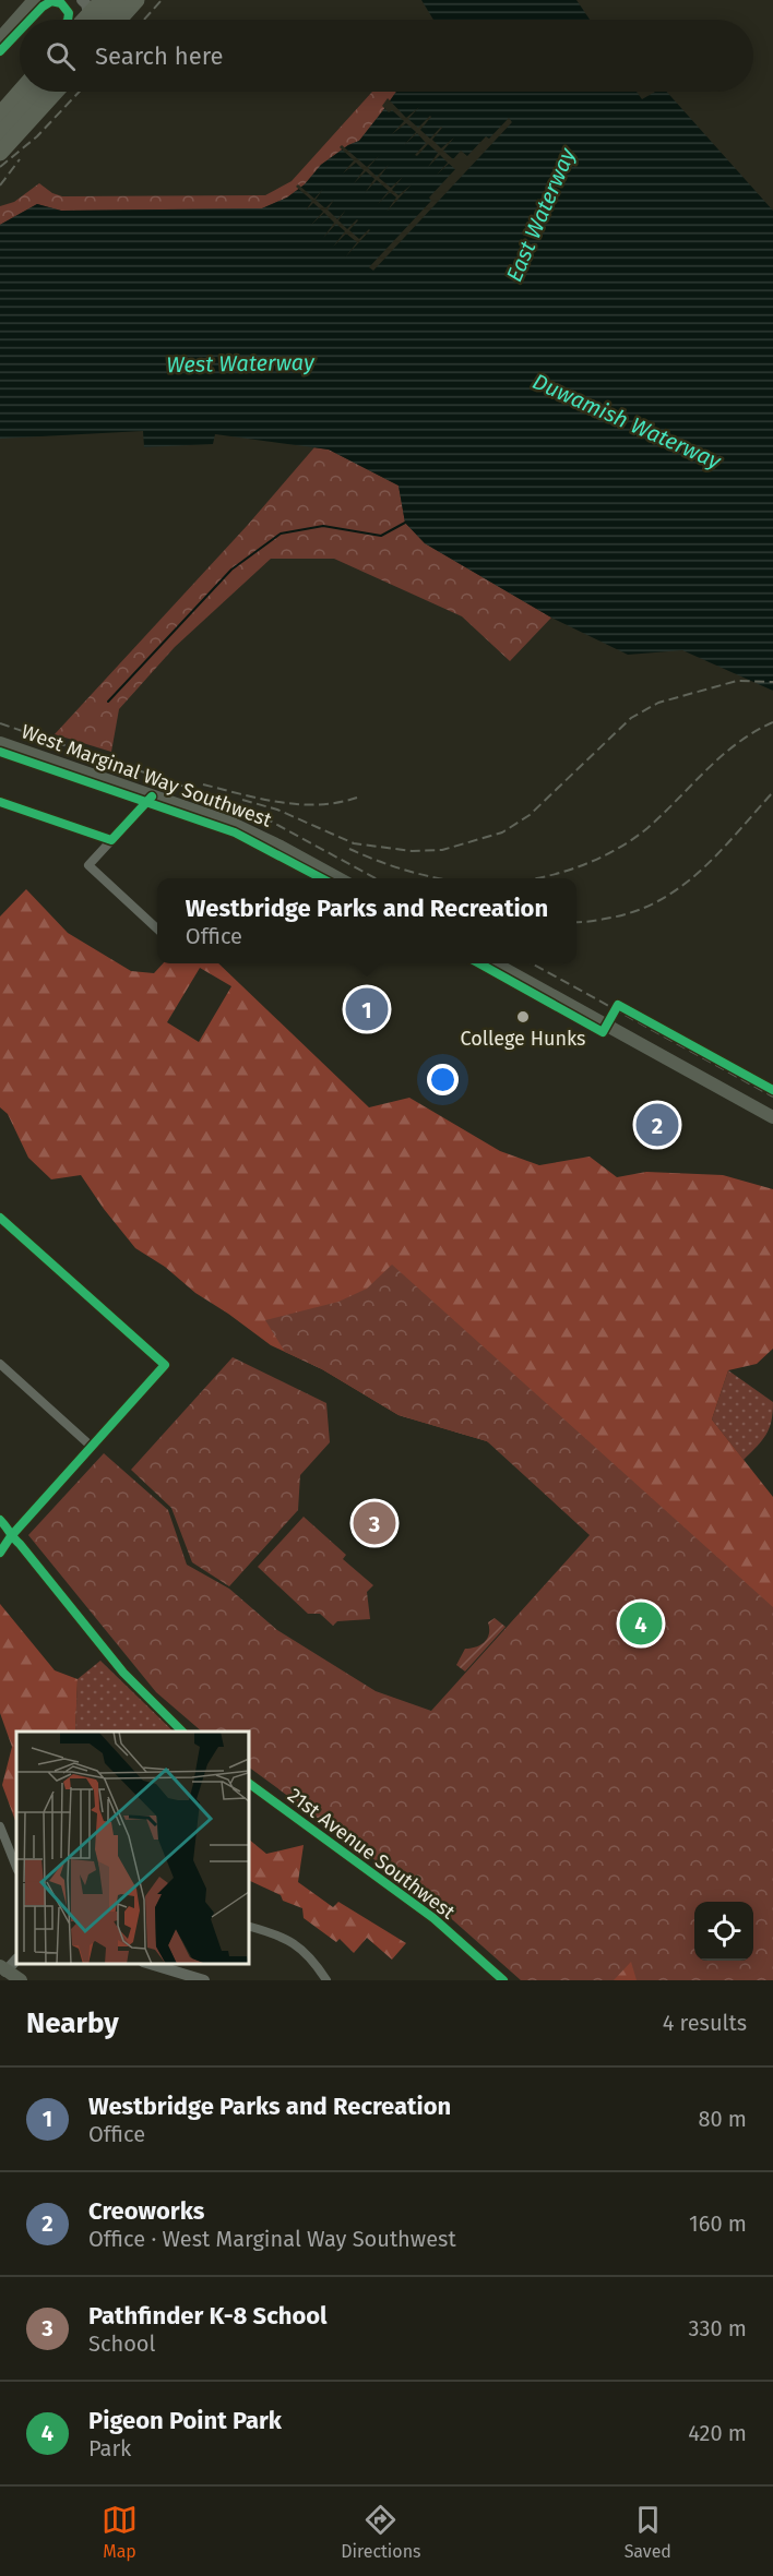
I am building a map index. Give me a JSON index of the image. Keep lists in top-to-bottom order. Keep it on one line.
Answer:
{"streets":{"main road":["West Marginal Way Southwest"],"street":["21st Avenue Southwest"]},"water":["East Waterway","West Waterway","Duwamish Waterway"],"places":["College Hunks"],"page":{"search":"Search here","popup":["Westbridge Parks and Recreation","Office"],"pins":["1","2","3","4"],"heading":["Nearby","4 results"],"list":[{"mark":"1","name":"Westbridge Parks and Recreation","note":"Office","value":"80 m"},{"mark":"2","name":"Creoworks","note":"Office · West Marginal Way Southwest","value":"160 m"},{"mark":"3","name":"Pathfinder K-8 School","note":"School","value":"330 m"},{"mark":"4","name":"Pigeon Point Park","note":"Park","value":"420 m"}],"nav":["Map","Directions","Saved"]}}
